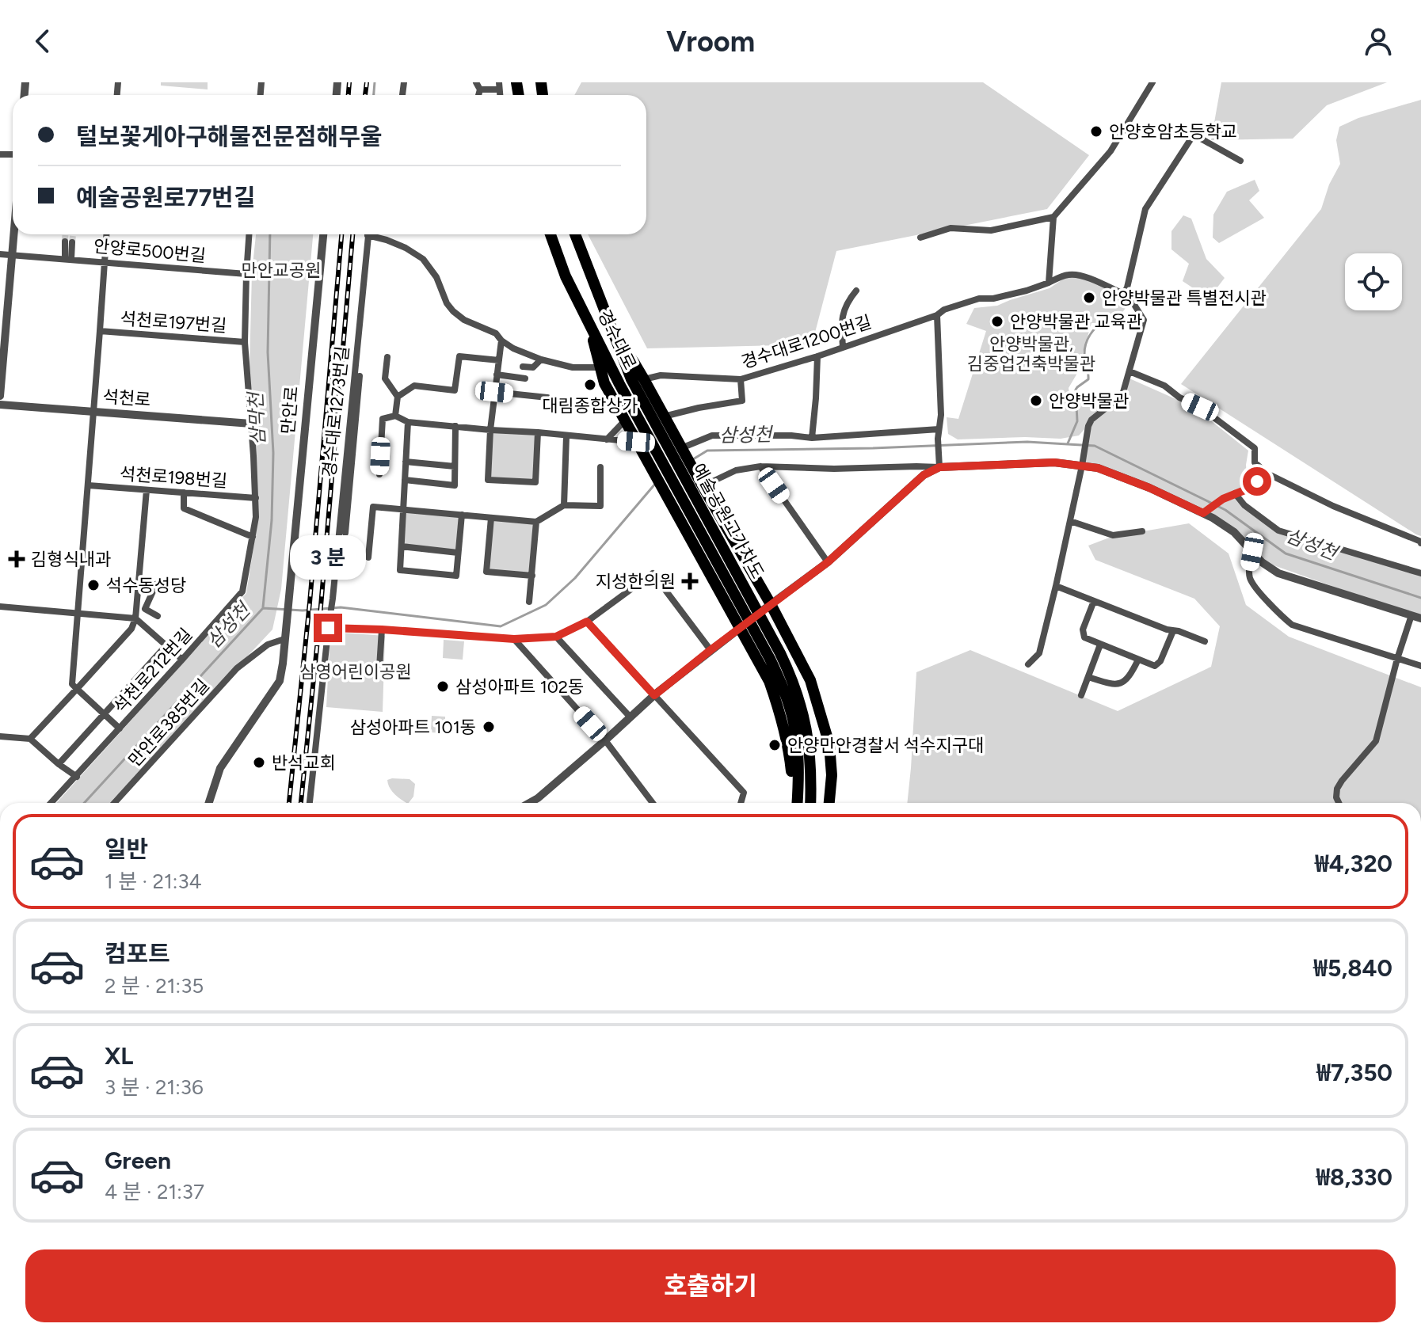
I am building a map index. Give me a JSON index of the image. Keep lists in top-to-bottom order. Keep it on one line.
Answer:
{"streets":{"main road":["경수대로","예술공원고가차도"],"street":["안양로500번길","석천로197번길","경수대로1200번길","석천로","만안로","경수대로1273번길","석천로198번길","석천로212번길","만안로385번길"]},"crossings":[["안양로500번길","석천로197번길"],["안양로500번길","석천로212번길"],["석천로197번길","석천로"],["석천로197번길","석천로212번길"],["경수대로","예술공원고가차도"],["석천로","석천로212번길"],["만안로","만안로385번길"],["석천로198번길","석천로212번길"]],"water":["삼막천","삼성천"],"parks":["만안교공원","안양박물관, 김중업건축박물관","삼영어린이공원"],"places":{"other":["안양호암초등학교","안양박물관 특별전시관","안양박물관 교육관","대림종합상가","안양박물관","석수동성당","삼성아파트 102동","삼성아파트 101동","안양만안경찰서 석수지구대","반석교회"],"health":["김형식내과","지성한의원"]},"page":{"header":"Vroom","banner":["털보꽃게아구해물전문점해무울","예술공원로77번길"],"bubble":"3 분","list":[{"name":"일반","note":"1 분 · 21:34","value":"₩4,320"},{"name":"컴포트","note":"2 분 · 21:35","value":"₩5,840"},{"name":"XL","note":"3 분 · 21:36","value":"₩7,350"},{"name":"Green","note":"4 분 · 21:37","value":"₩8,330"}],"buttons":"호출하기"}}
